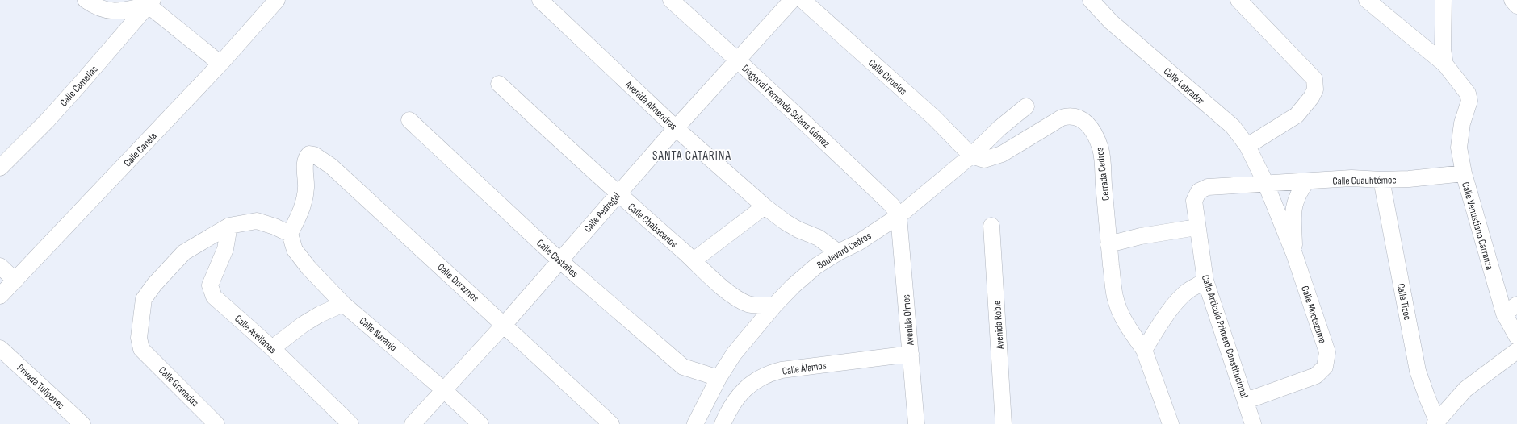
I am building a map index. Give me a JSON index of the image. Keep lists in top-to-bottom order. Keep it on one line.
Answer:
{"streets":{"street":["Calle Ciruelos","Calle Camelias","Calle Labrador","Avenida Almendras","Diagonal Fernando Solana Gómez","Calle Canela","Cerrada Cedros","Calle Cuauhtémoc","Calle Pedregal","Calle Chabacanos","Calle Venustiano Carranza","Boulevard Cedros","Calle Castaños","Calle Duraznos","Calle Tizoc","Calle Moctezuma","Avenida Olmos","Avenida Roble","Calle Avellanas","Calle Naranjo","Calle Articulo Primero Constitucional","Calle Álamos","Privada Tulipanes","Calle Granadas"]},"crossings":[["Calle Ciruelos","Cerrada Cedros"],["Calle Ciruelos","Boulevard Cedros"],["Calle Labrador","Calle Cuauhtémoc"],["Calle Labrador","Calle Moctezuma"],["Avenida Almendras","Calle Pedregal"],["Avenida Almendras","Boulevard Cedros"],["Diagonal Fernando Solana Gómez","Calle Pedregal"],["Diagonal Fernando Solana Gómez","Boulevard Cedros"],["Diagonal Fernando Solana Gómez","Avenida Olmos"],["Cerrada Cedros","Boulevard Cedros"],["Calle Cuauhtémoc","Calle Venustiano Carranza"],["Calle Cuauhtémoc","Calle Tizoc"],["Calle Cuauhtémoc","Calle Moctezuma"],["Calle Cuauhtémoc","Calle Articulo Primero Constitucional"],["Calle Pedregal","Calle Chabacanos"],["Calle Pedregal","Calle Castaños"],["Calle Pedregal","Calle Duraznos"],["Calle Pedregal","Calle Naranjo"],["Calle Chabacanos","Boulevard Cedros"],["Boulevard Cedros","Calle Castaños"],["Boulevard Cedros","Avenida Olmos"],["Calle Duraznos","Calle Naranjo"],["Calle Moctezuma","Calle Articulo Primero Constitucional"],["Avenida Olmos","Calle Álamos"],["Calle Avellanas","Calle Granadas"]],"districts":["SANTA CATARINA"]}
